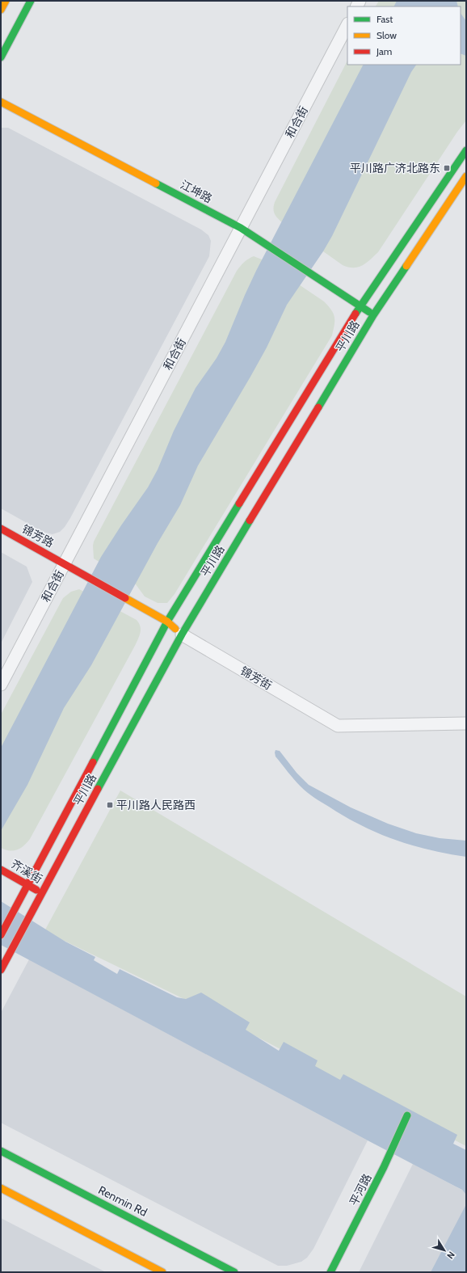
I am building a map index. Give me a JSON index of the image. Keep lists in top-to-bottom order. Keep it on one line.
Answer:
{"streets":{"street":["和合街","江坤路","平川路","锦芳路","锦芳街","齐溪街","平河路","Renmin Rd"]},"crossings":[["和合街","江坤路"],["和合街","锦芳路"],["和合街","锦芳街"],["江坤路","平川路"],["平川路","锦芳街"],["平川路","齐溪街"],["锦芳路","锦芳街"]],"places":{"transit":["平川路广济北路东","平川路人民路西"]},"legend":["Fast","Slow","Jam"],"north":"bottom right"}
